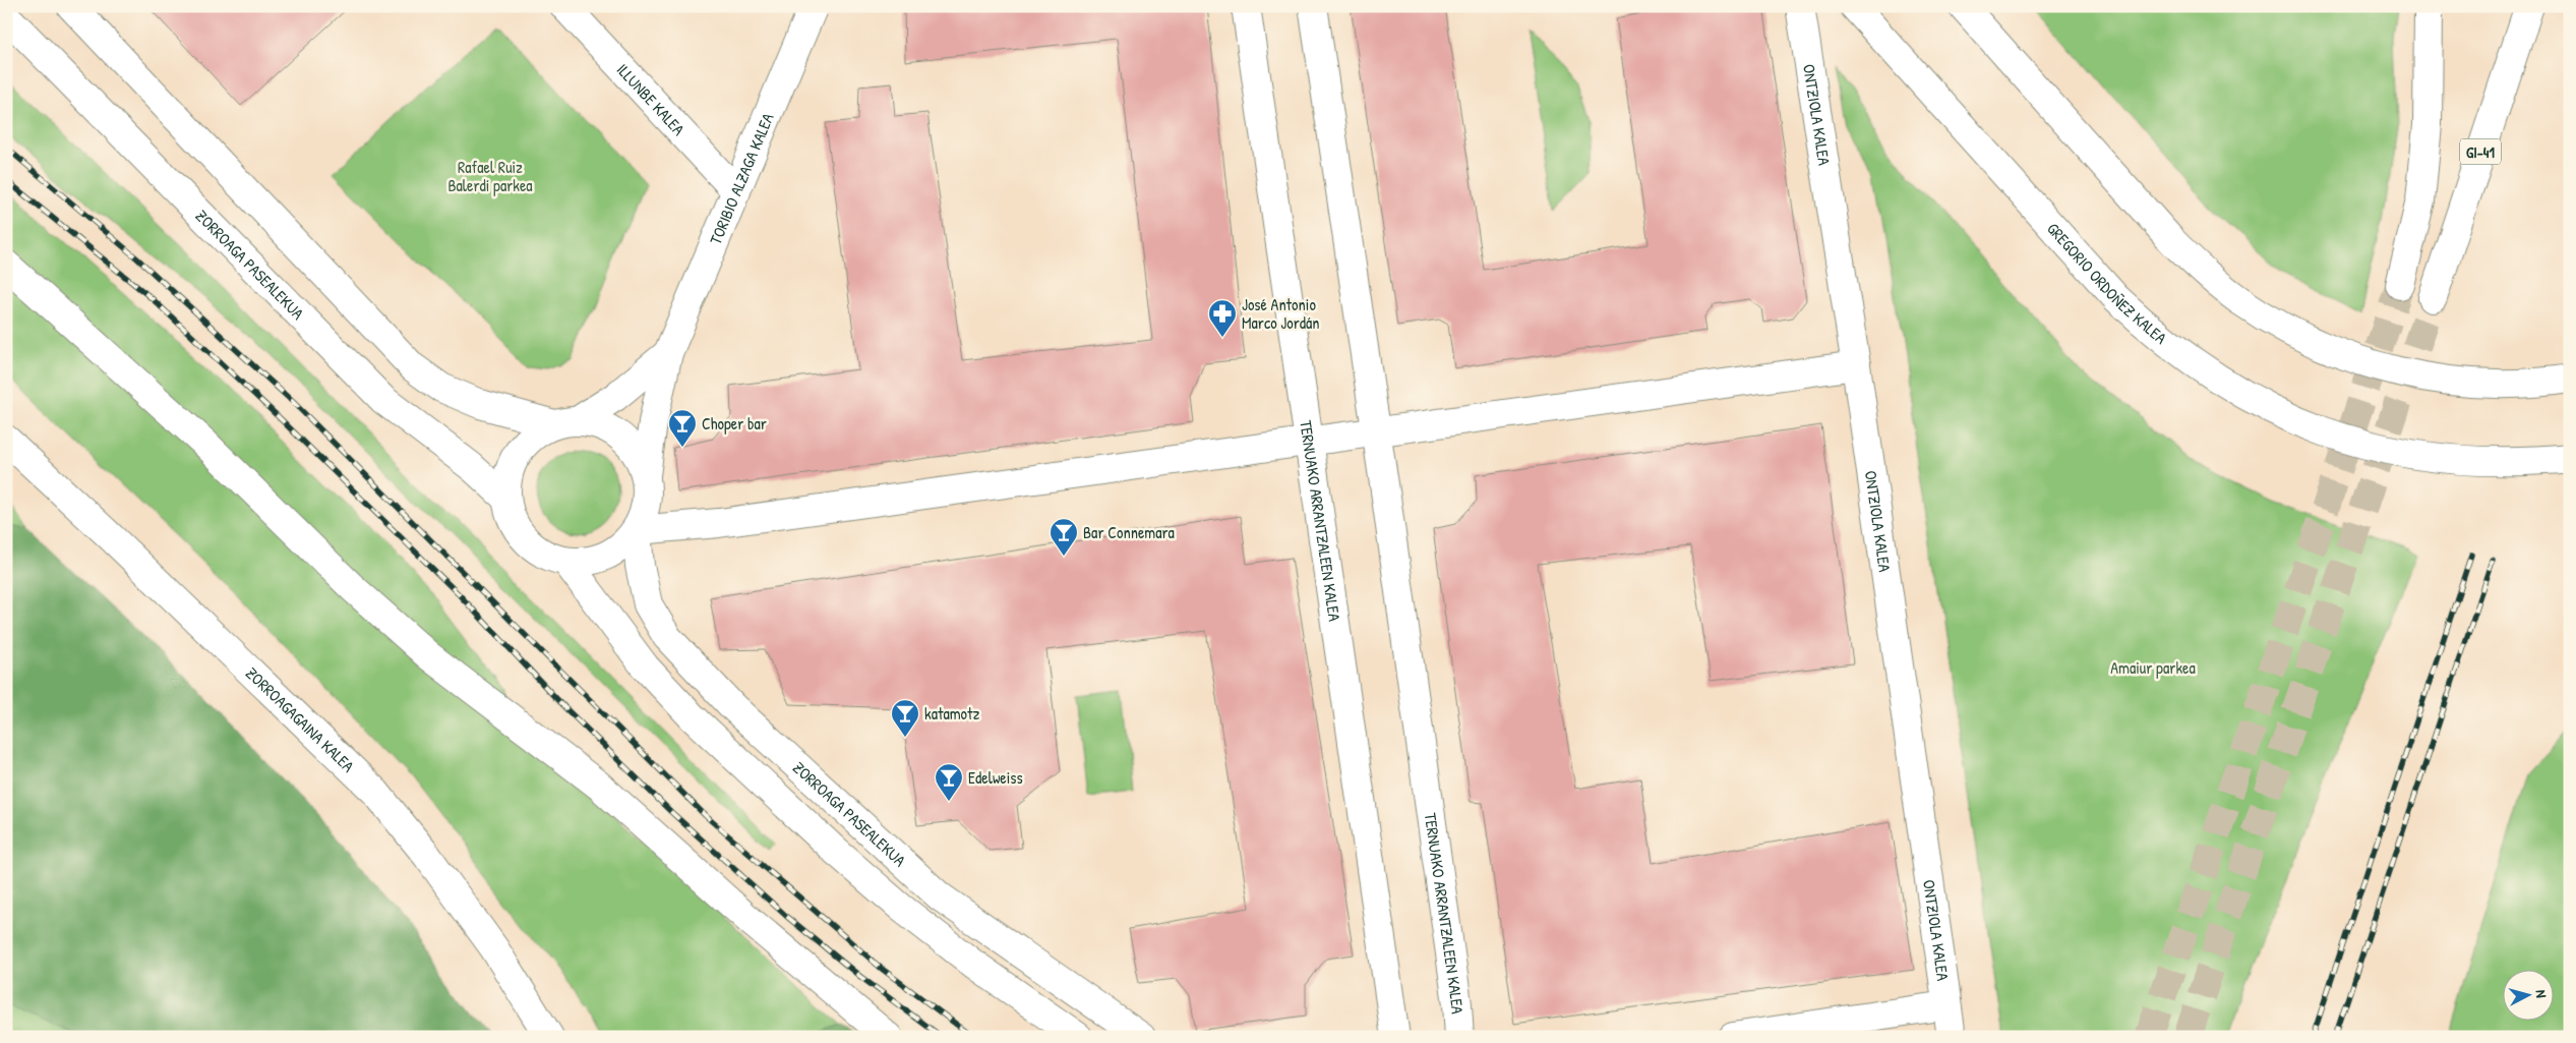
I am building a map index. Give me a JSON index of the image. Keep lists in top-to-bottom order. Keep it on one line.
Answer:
{"streets":{"street":["ILLUNBE KALEA","ONTZIOLA KALEA","GI-41","TORIBIO ALZAGA KALEA","ZORROAGA PASEALEKUA","GREGORIO ORDOÑEZ KALEA","TERNUAKO ARRANTZALEEN KALEA","ZORROAGAGAINA KALEA"]},"crossings":[["ILLUNBE KALEA","TORIBIO ALZAGA KALEA"],["TORIBIO ALZAGA KALEA","ZORROAGA PASEALEKUA"]],"parks":["Rafael Ruiz Balerdi parkea","Amaiur parkea"],"places":{"pharmacy":["José Antonio Marco Jordán"],"bar":["Choper bar","Bar Connemara","katamotz","Edelweiss"]},"north":"right"}
